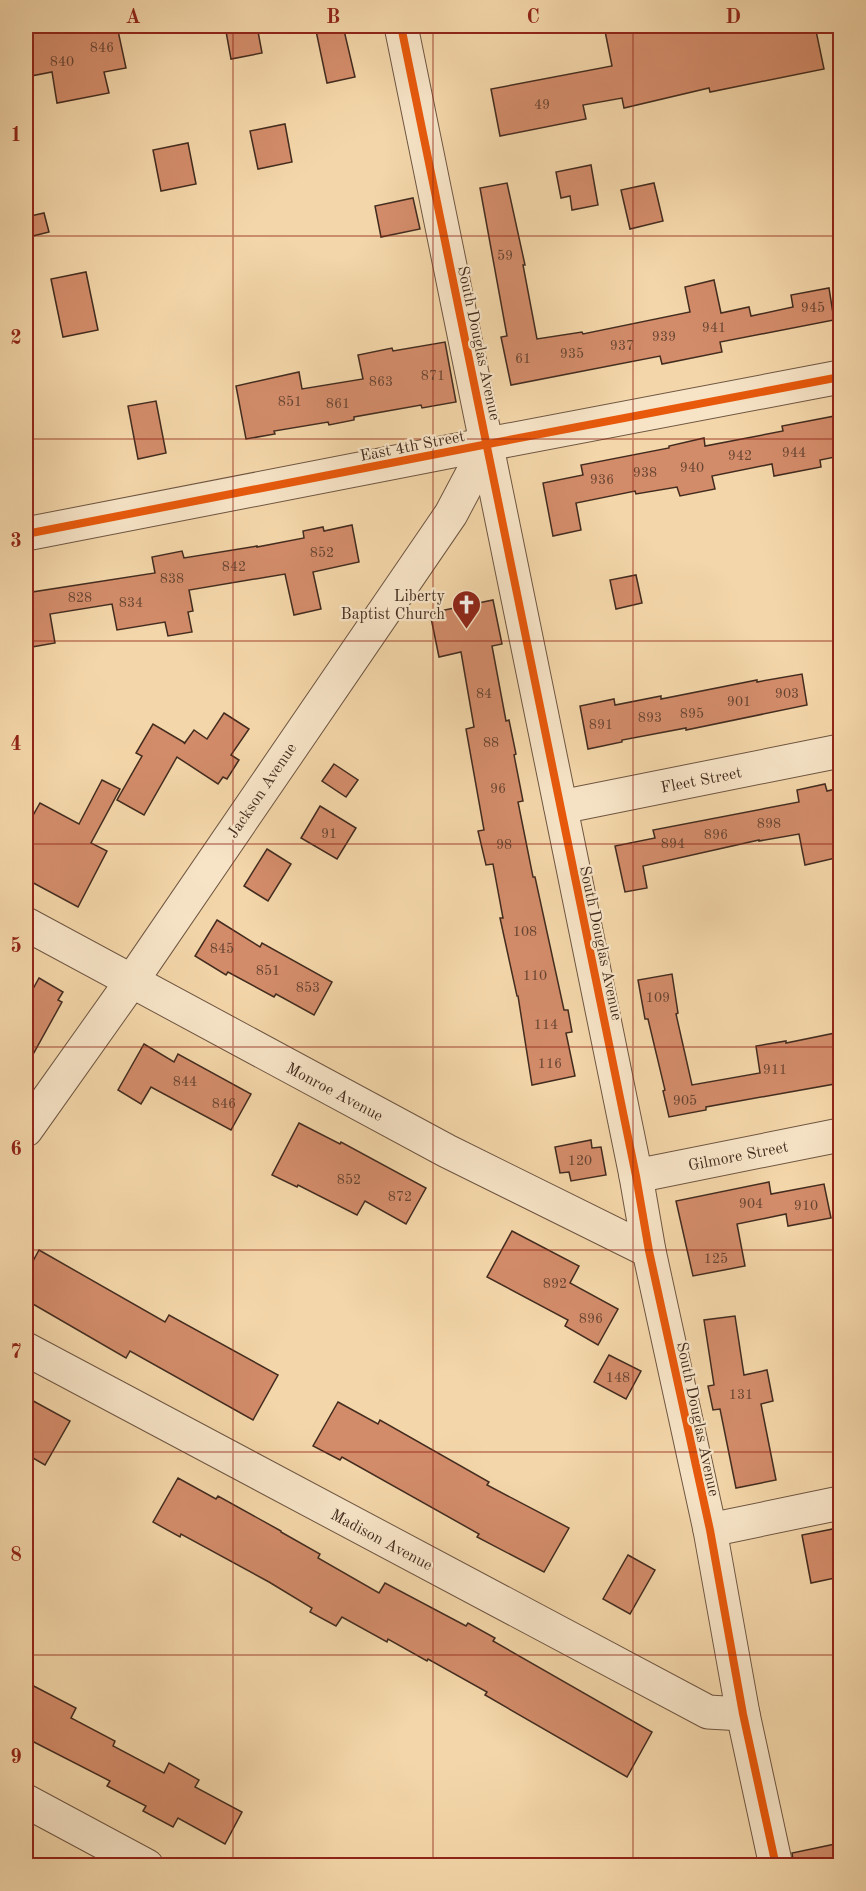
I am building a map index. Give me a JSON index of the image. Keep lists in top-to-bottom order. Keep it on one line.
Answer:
{"streets":{"street":["South Douglas Avenue","East 4th Street","Fleet Street","Jackson Avenue","Monroe Avenue","Gilmore Street","Madison Avenue"]},"crossings":[["South Douglas Avenue","East 4th Street"],["South Douglas Avenue","Fleet Street"],["South Douglas Avenue","Jackson Avenue"],["South Douglas Avenue","Monroe Avenue"],["South Douglas Avenue","Gilmore Street"],["South Douglas Avenue","Madison Avenue"],["East 4th Street","Jackson Avenue"],["Jackson Avenue","Monroe Avenue"]],"places":{"church":["Liberty Baptist Church"]},"house_numbers":["846","840","49","59","945","941","939","937","935","61","871","863","851","861","944","942","940","938","936","852","842","838","828","834","84","903","901","895","893","891","88","96","898","91","896","894","98","108","845","851","110","853","109","114","116","911","844","905","846","120","852","872","904","910","125","892","896","148","131"],"grid":{"columns":["A","B","C","D"],"rows":["1","2","3","4","5","6","7","8","9"]}}
